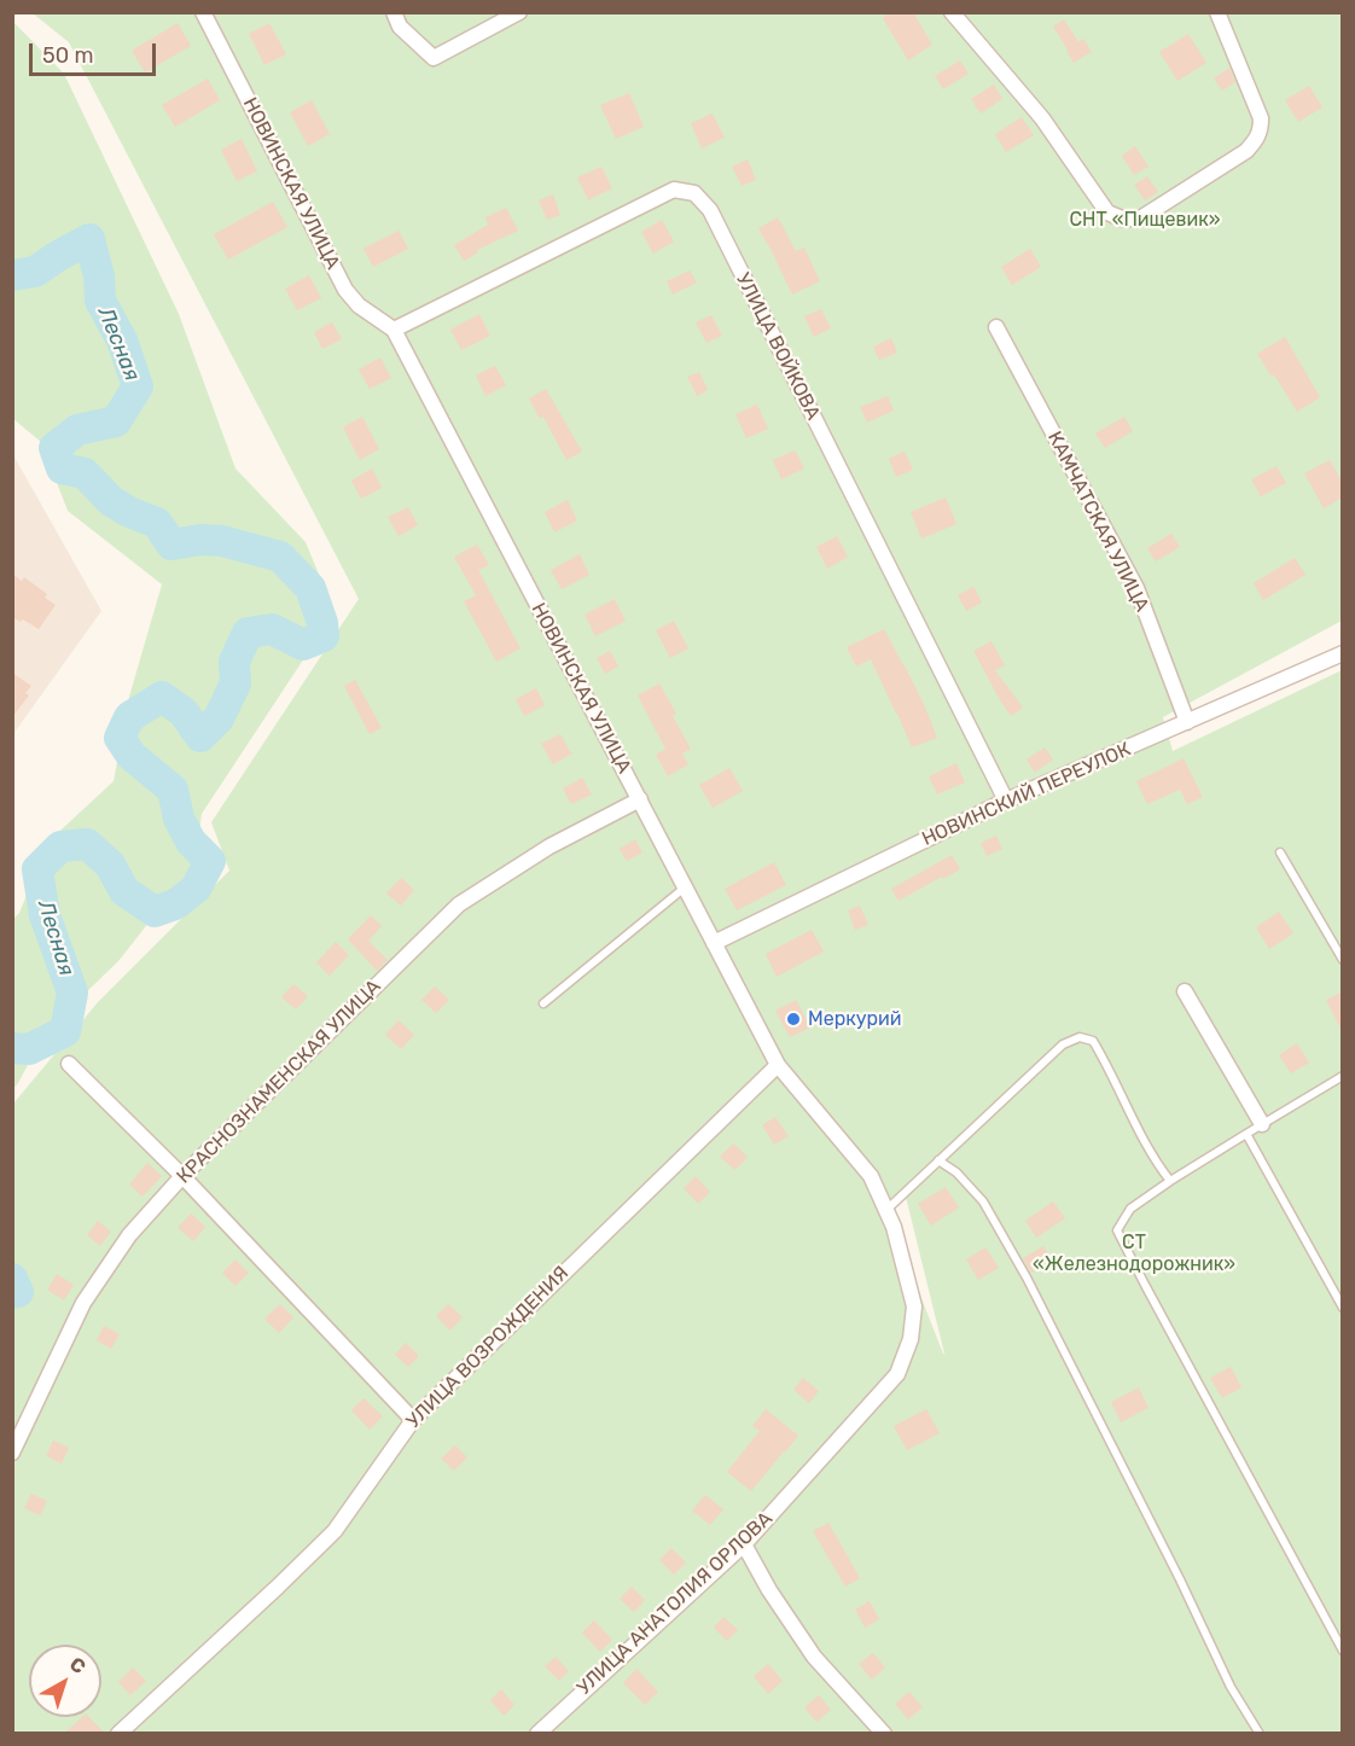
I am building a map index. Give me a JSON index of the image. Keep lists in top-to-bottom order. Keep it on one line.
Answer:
{"streets":{"street":["НОВИНСКАЯ УЛИЦА","УЛИЦА ВОЙКОВА","КАМЧАТСКАЯ УЛИЦА","НОВИНСКИЙ ПЕРЕУЛОК","КРАСНОЗНАМЕНСКАЯ УЛИЦА","УЛИЦА ВОЗРОЖДЕНИЯ","УЛИЦА АНАТОЛИЯ ОРЛОВА"]},"crossings":[["НОВИНСКАЯ УЛИЦА","УЛИЦА ВОЙКОВА"],["НОВИНСКАЯ УЛИЦА","НОВИНСКИЙ ПЕРЕУЛОК"],["НОВИНСКАЯ УЛИЦА","КРАСНОЗНАМЕНСКАЯ УЛИЦА"],["НОВИНСКАЯ УЛИЦА","УЛИЦА ВОЗРОЖДЕНИЯ"],["НОВИНСКАЯ УЛИЦА","УЛИЦА АНАТОЛИЯ ОРЛОВА"],["УЛИЦА ВОЙКОВА","НОВИНСКИЙ ПЕРЕУЛОК"],["КАМЧАТСКАЯ УЛИЦА","НОВИНСКИЙ ПЕРЕУЛОК"]],"water":["Лесная"],"parks":["СНТ «Пищевик»","СТ «Железнодорожник»"],"places":["Меркурий"],"scale_bar":"50 m","north":"top right"}
